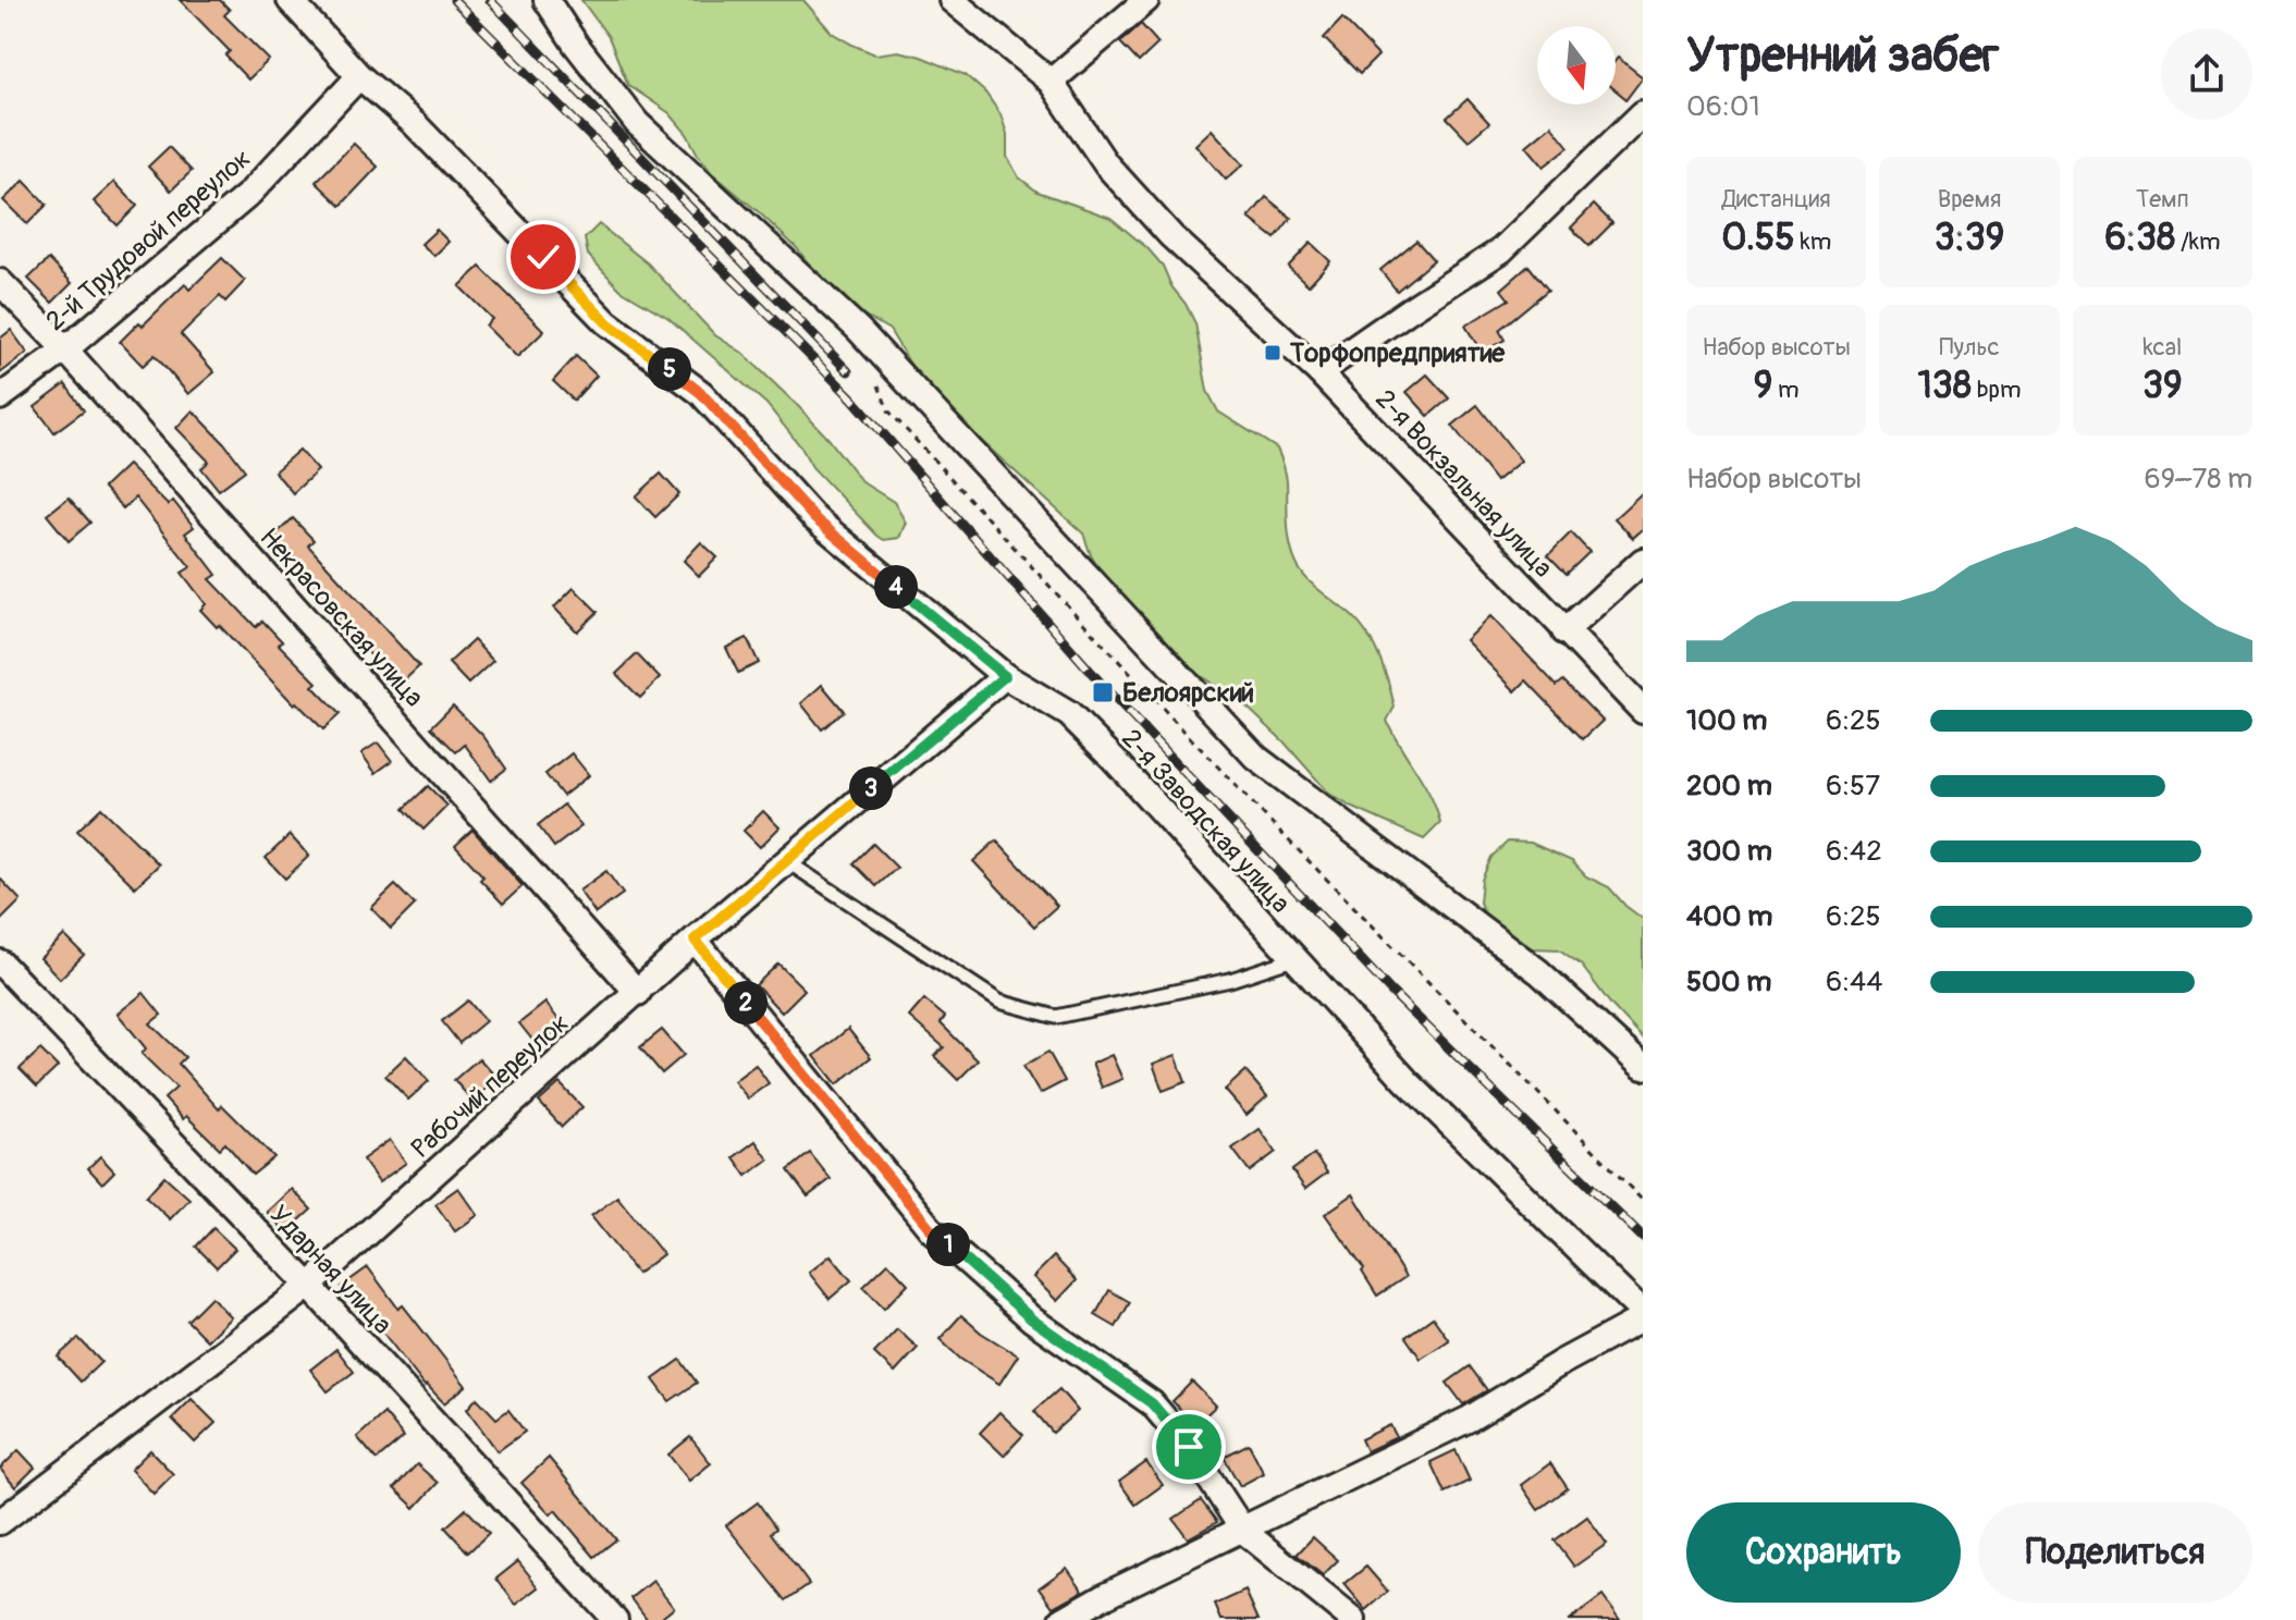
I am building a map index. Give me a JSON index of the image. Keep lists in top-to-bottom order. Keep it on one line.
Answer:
{"streets":{"street":["2-й Трудовой переулок","2-я Вокзальная улица","Некрасовская улица","2-я Заводская улица","Рабочий переулок","Ударная улица"]},"crossings":[["2-й Трудовой переулок","Некрасовская улица"],["2-й Трудовой переулок","2-я Заводская улица"],["Некрасовская улица","Рабочий переулок"],["2-я Заводская улица","Рабочий переулок"],["Рабочий переулок","Ударная улица"]],"places":{"transit":["Торфопредприятие","Белоярский"]},"north":"bottom","page":{"heading":["Утренний забег","06:01"],"stats":[["Дистанция","0.55 km"],["Время","3:39"],["Темп","6:38 /km"],["Набор высоты","9 m"],["Пульс","138 bpm"],["kcal","39"]],"pins":["5","4","3","2","1"],"chart":["Набор высоты","69–78 m"],"list":[{"name":"100 m","note":"6:25"},{"name":"200 m","note":"6:57"},{"name":"300 m","note":"6:42"},{"name":"400 m","note":"6:25"},{"name":"500 m","note":"6:44"}],"buttons":["Сохранить","Поделиться"]}}
